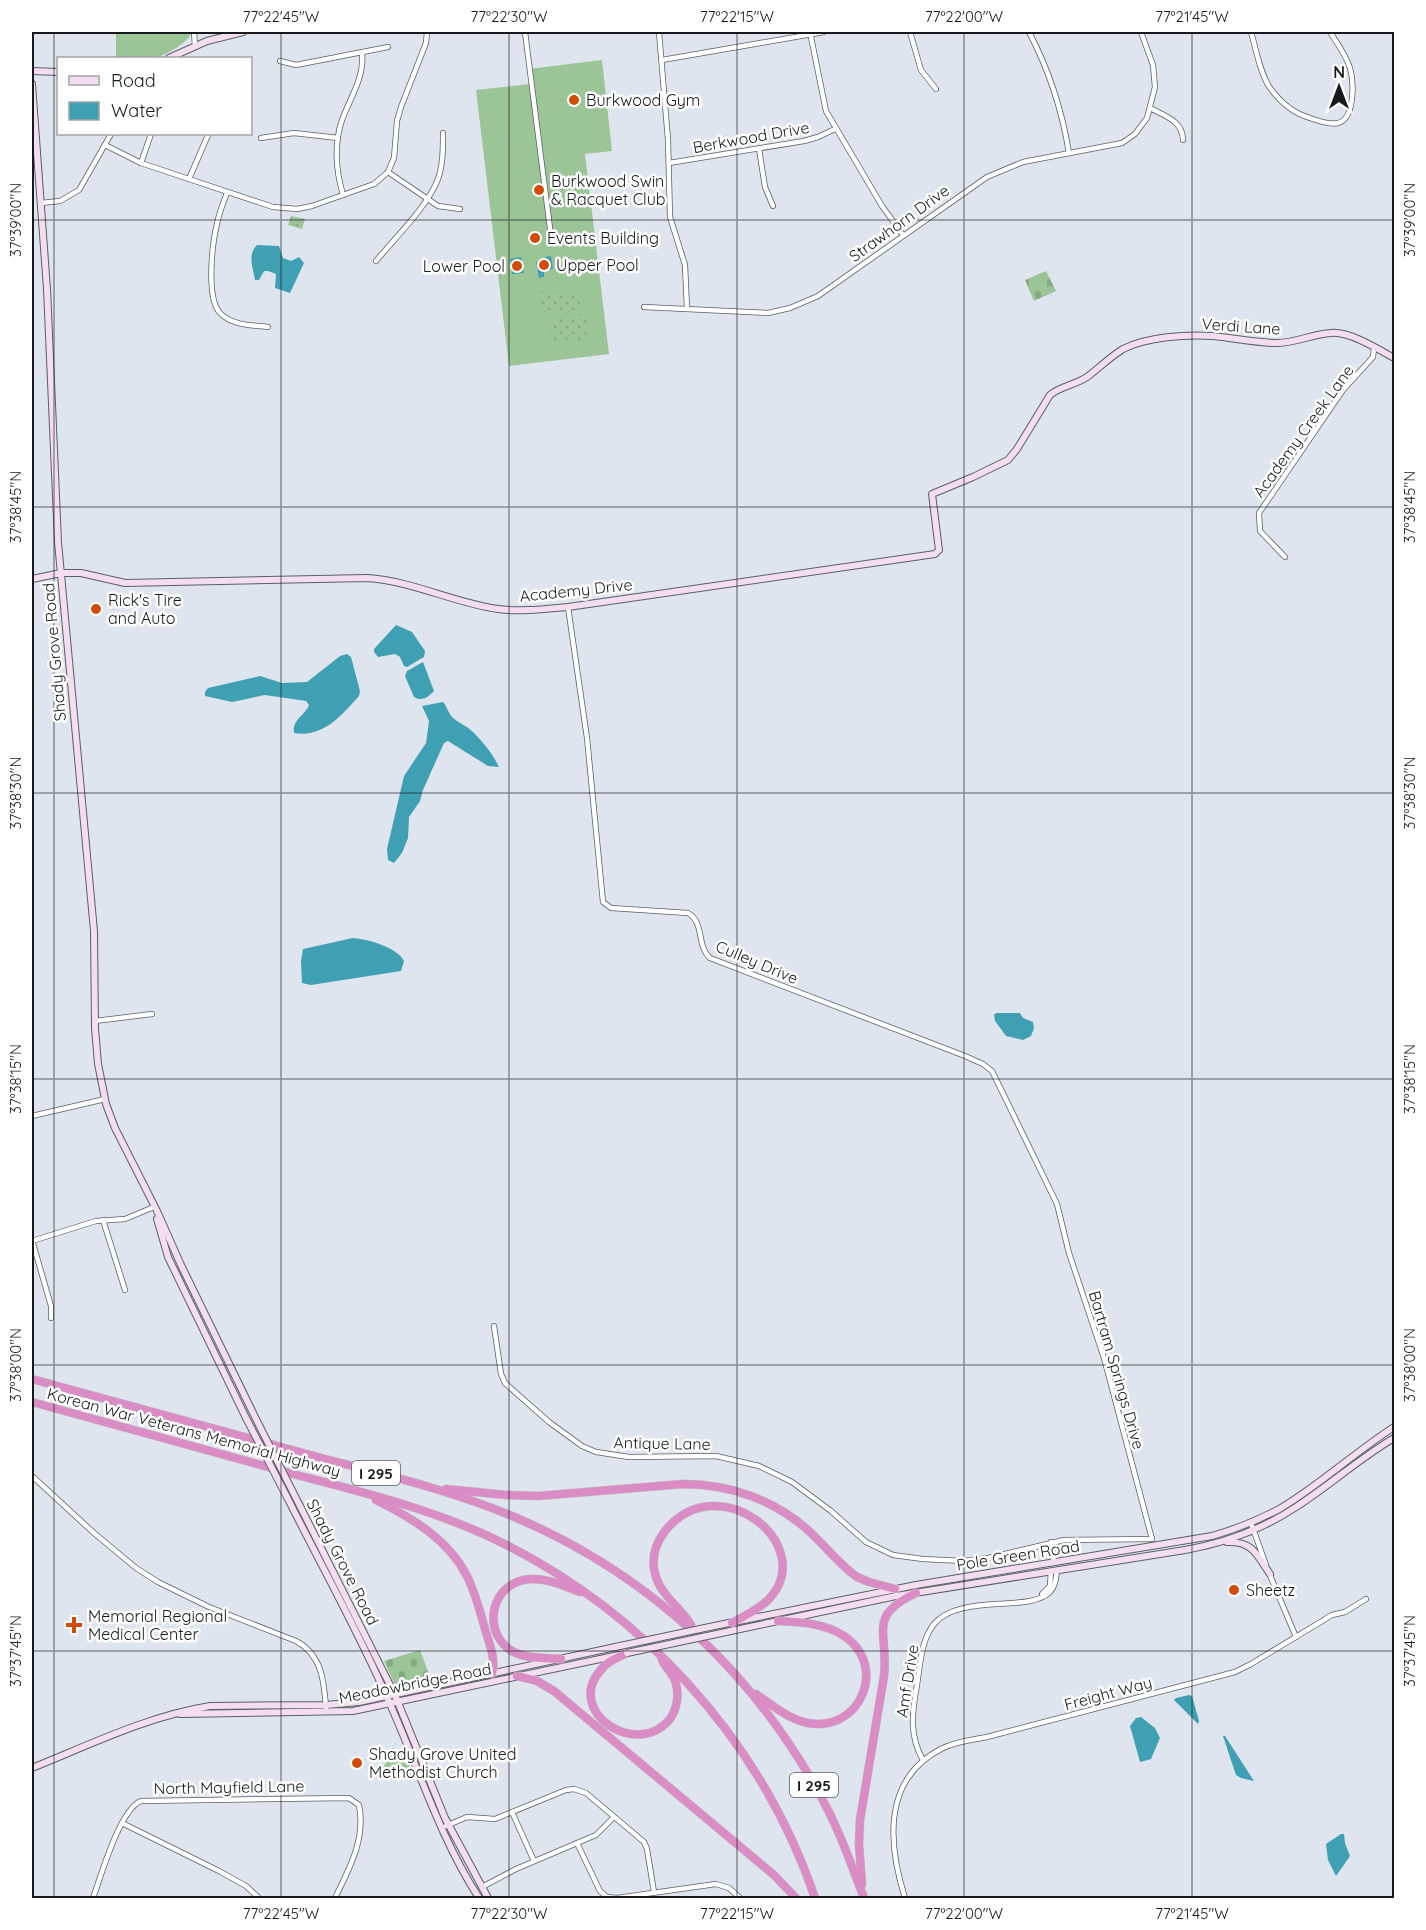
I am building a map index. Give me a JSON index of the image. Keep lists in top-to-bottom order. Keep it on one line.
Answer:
{"streets":{"highway":["Korean War Veterans Memorial Highway","I 295"],"main road":["Verdi Lane","Academy Drive","Shady Grove Road","Pole Green Road","Meadowbridge Road"],"street":["Berkwood Drive","Strawhorn Drive","Academy Creek Lane","Culley Drive","Bartram Springs Drive","Antique Lane","Amf Drive","Freight Way","North Mayfield Lane"]},"crossings":[["Verdi Lane","Academy Creek Lane"],["Verdi Lane","Academy Drive"],["Academy Drive","Shady Grove Road"],["Academy Drive","Culley Drive"],["Shady Grove Road","Meadowbridge Road"],["Culley Drive","Bartram Springs Drive"],["Bartram Springs Drive","Antique Lane"],["Pole Green Road","Amf Drive"],["Pole Green Road","Meadowbridge Road"],["Amf Drive","Freight Way"]],"places":{"other":["Burkwood Gym","Burkwood Swin & Racquet Club","Events Building","Upper Pool","Lower Pool","Rick's Tire and Auto","Sheetz","Shady Grove United Methodist Church"],"health":["Memorial Regional Medical Center"]},"legend":["Road","Water"],"north":"top","coordinates":["77°22'45\"W","77°22'30\"W","77°22'15\"W","77°22'00\"W","77°21'45\"W","37°39'00\"N","37°38'45\"N","37°38'30\"N","37°38'15\"N","37°38'00\"N","37°37'45\"N"]}
